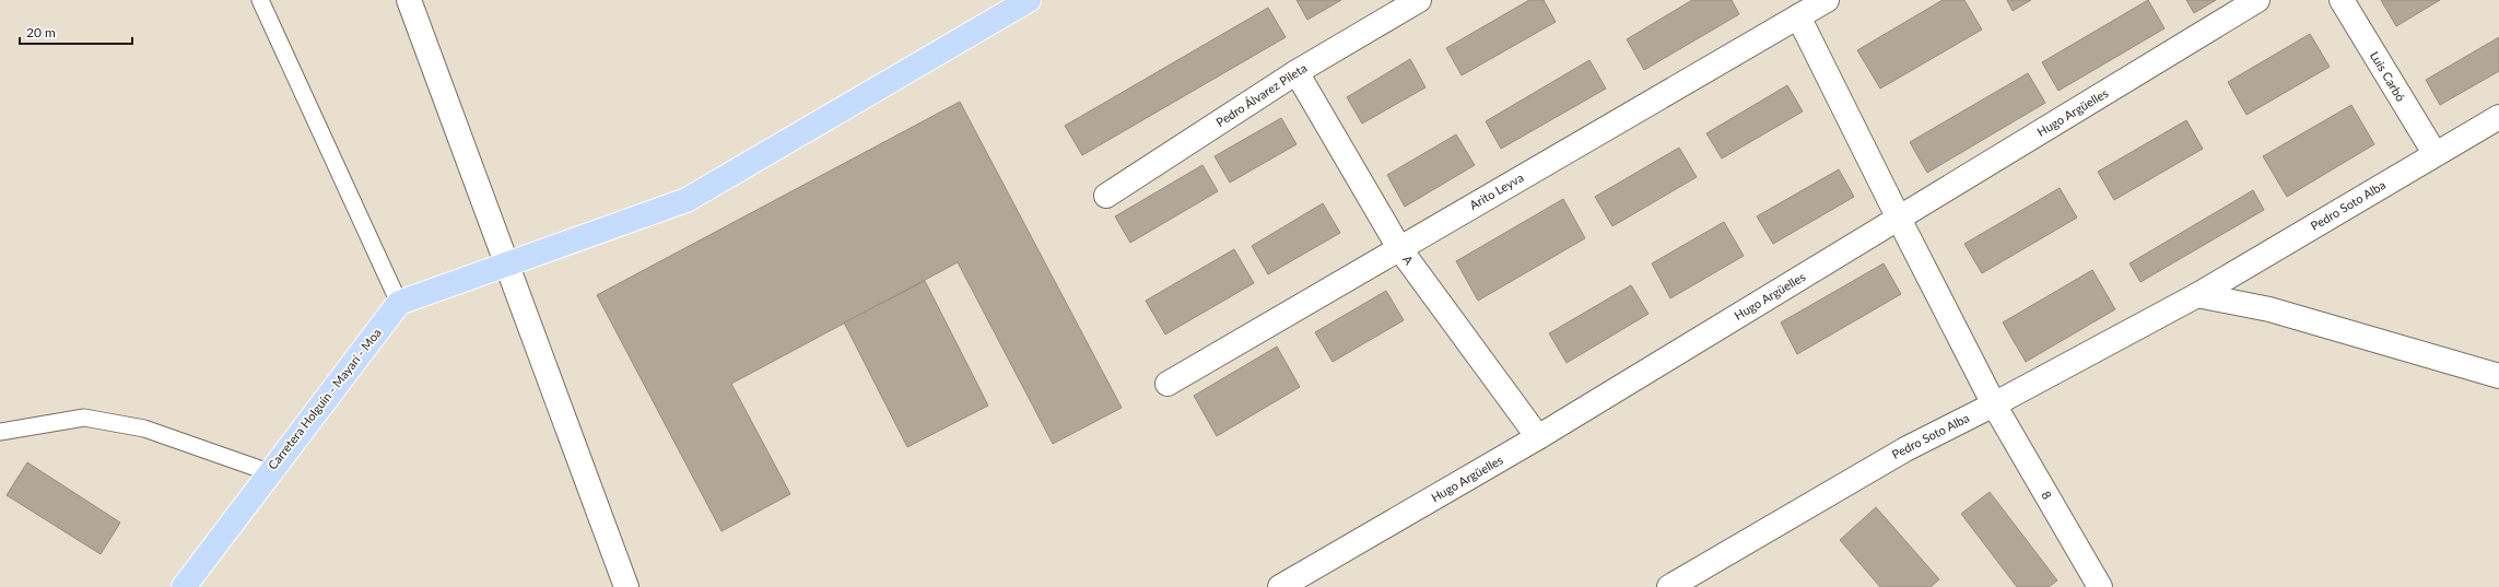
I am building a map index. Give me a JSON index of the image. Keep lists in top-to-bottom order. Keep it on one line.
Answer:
{"streets":{"main road":["Carretera Holguín - Mayarí - Moa"],"street":["Luis Carbó","Pedro Álvarez Pileta","Hugo Argüelles","Arito Leyva","Pedro Soto Alba","A","8"]},"crossings":[["Luis Carbó","Pedro Soto Alba"],["Pedro Álvarez Pileta","A"],["Hugo Argüelles","A"],["Hugo Argüelles","8"],["Arito Leyva","A"],["Arito Leyva","8"],["Pedro Soto Alba","8"]],"scale_bar":"20 m"}
